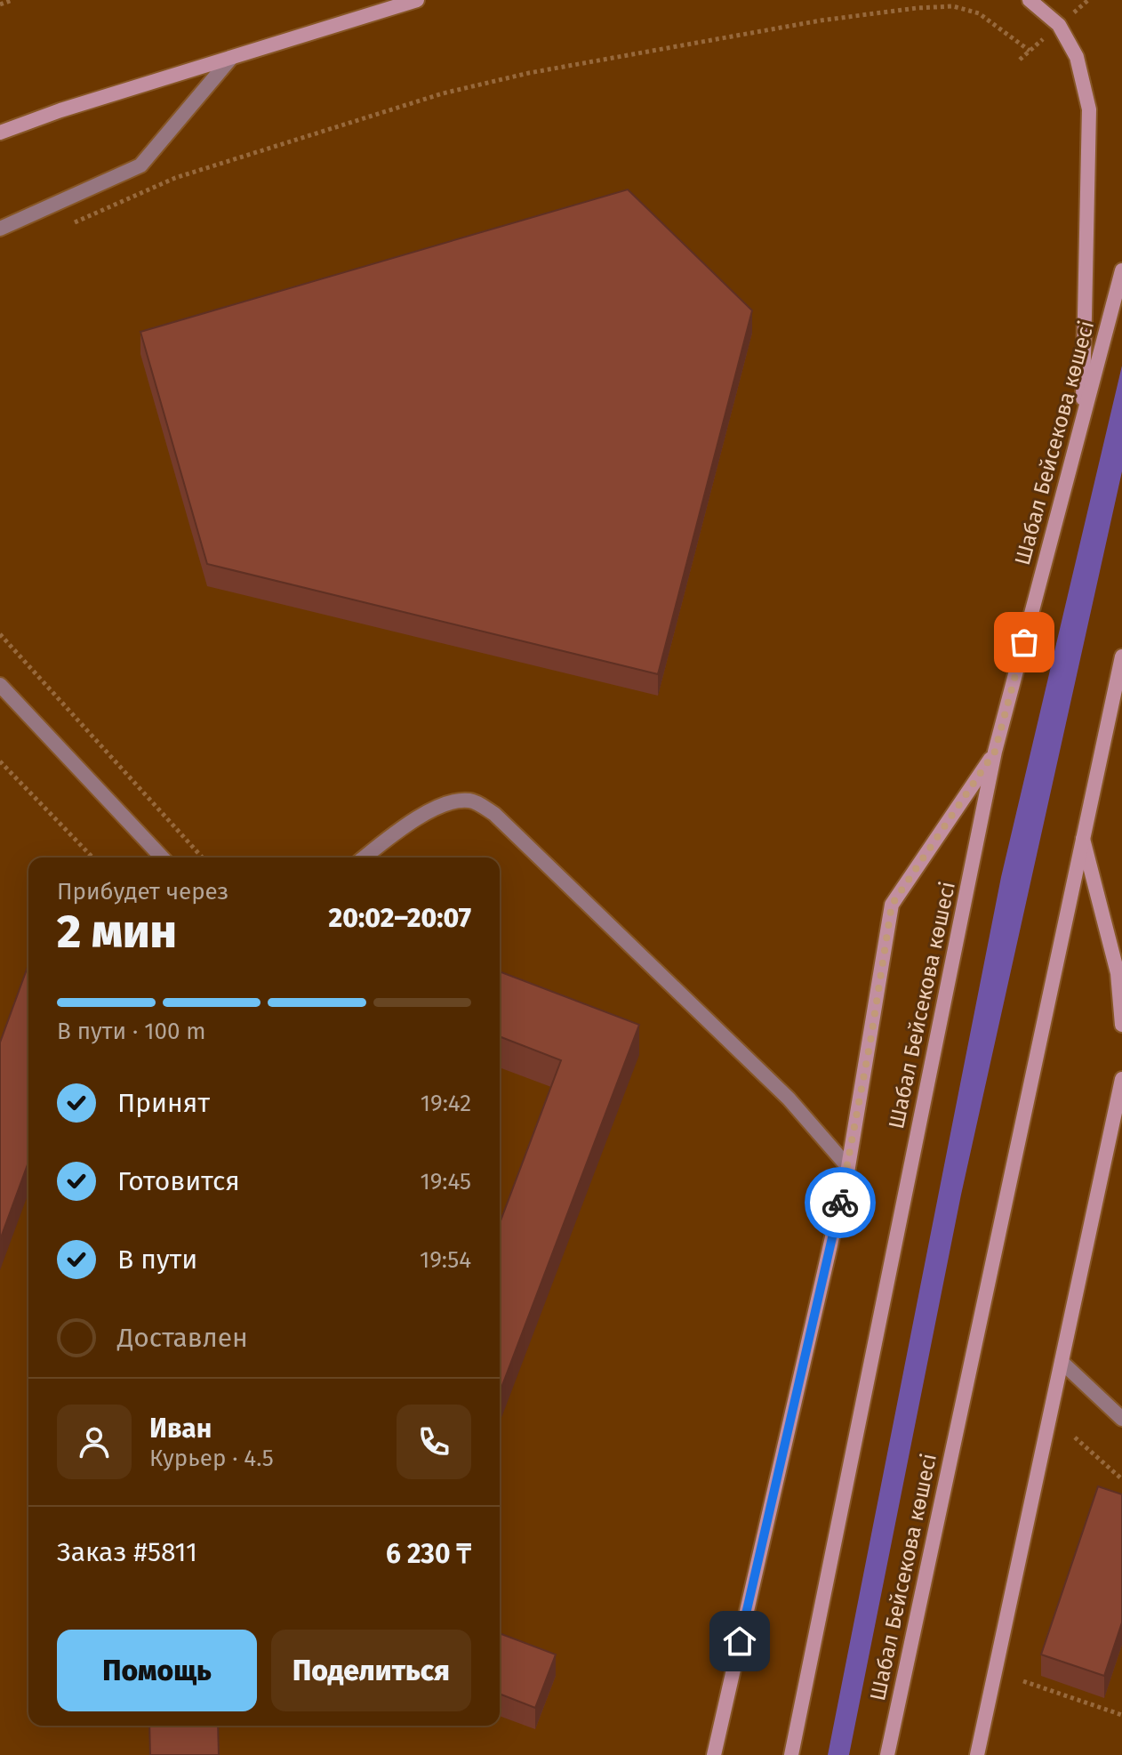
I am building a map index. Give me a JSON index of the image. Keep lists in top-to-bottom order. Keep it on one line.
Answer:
{"streets":{"main road":["Шабал Бейсекова көшесі"]},"page":{"heading":["2 мин","Прибудет через","20:02–20:07"],"panel":["Иван","Курьер · 4.5","Заказ #5811","6 230 ₸"],"bar":"В пути · 100 m","list":[["Принят","19:42"],["Готовится","19:45"],["В пути","19:54"],"Доставлен"],"buttons":["Помощь","Поделиться"]}}
